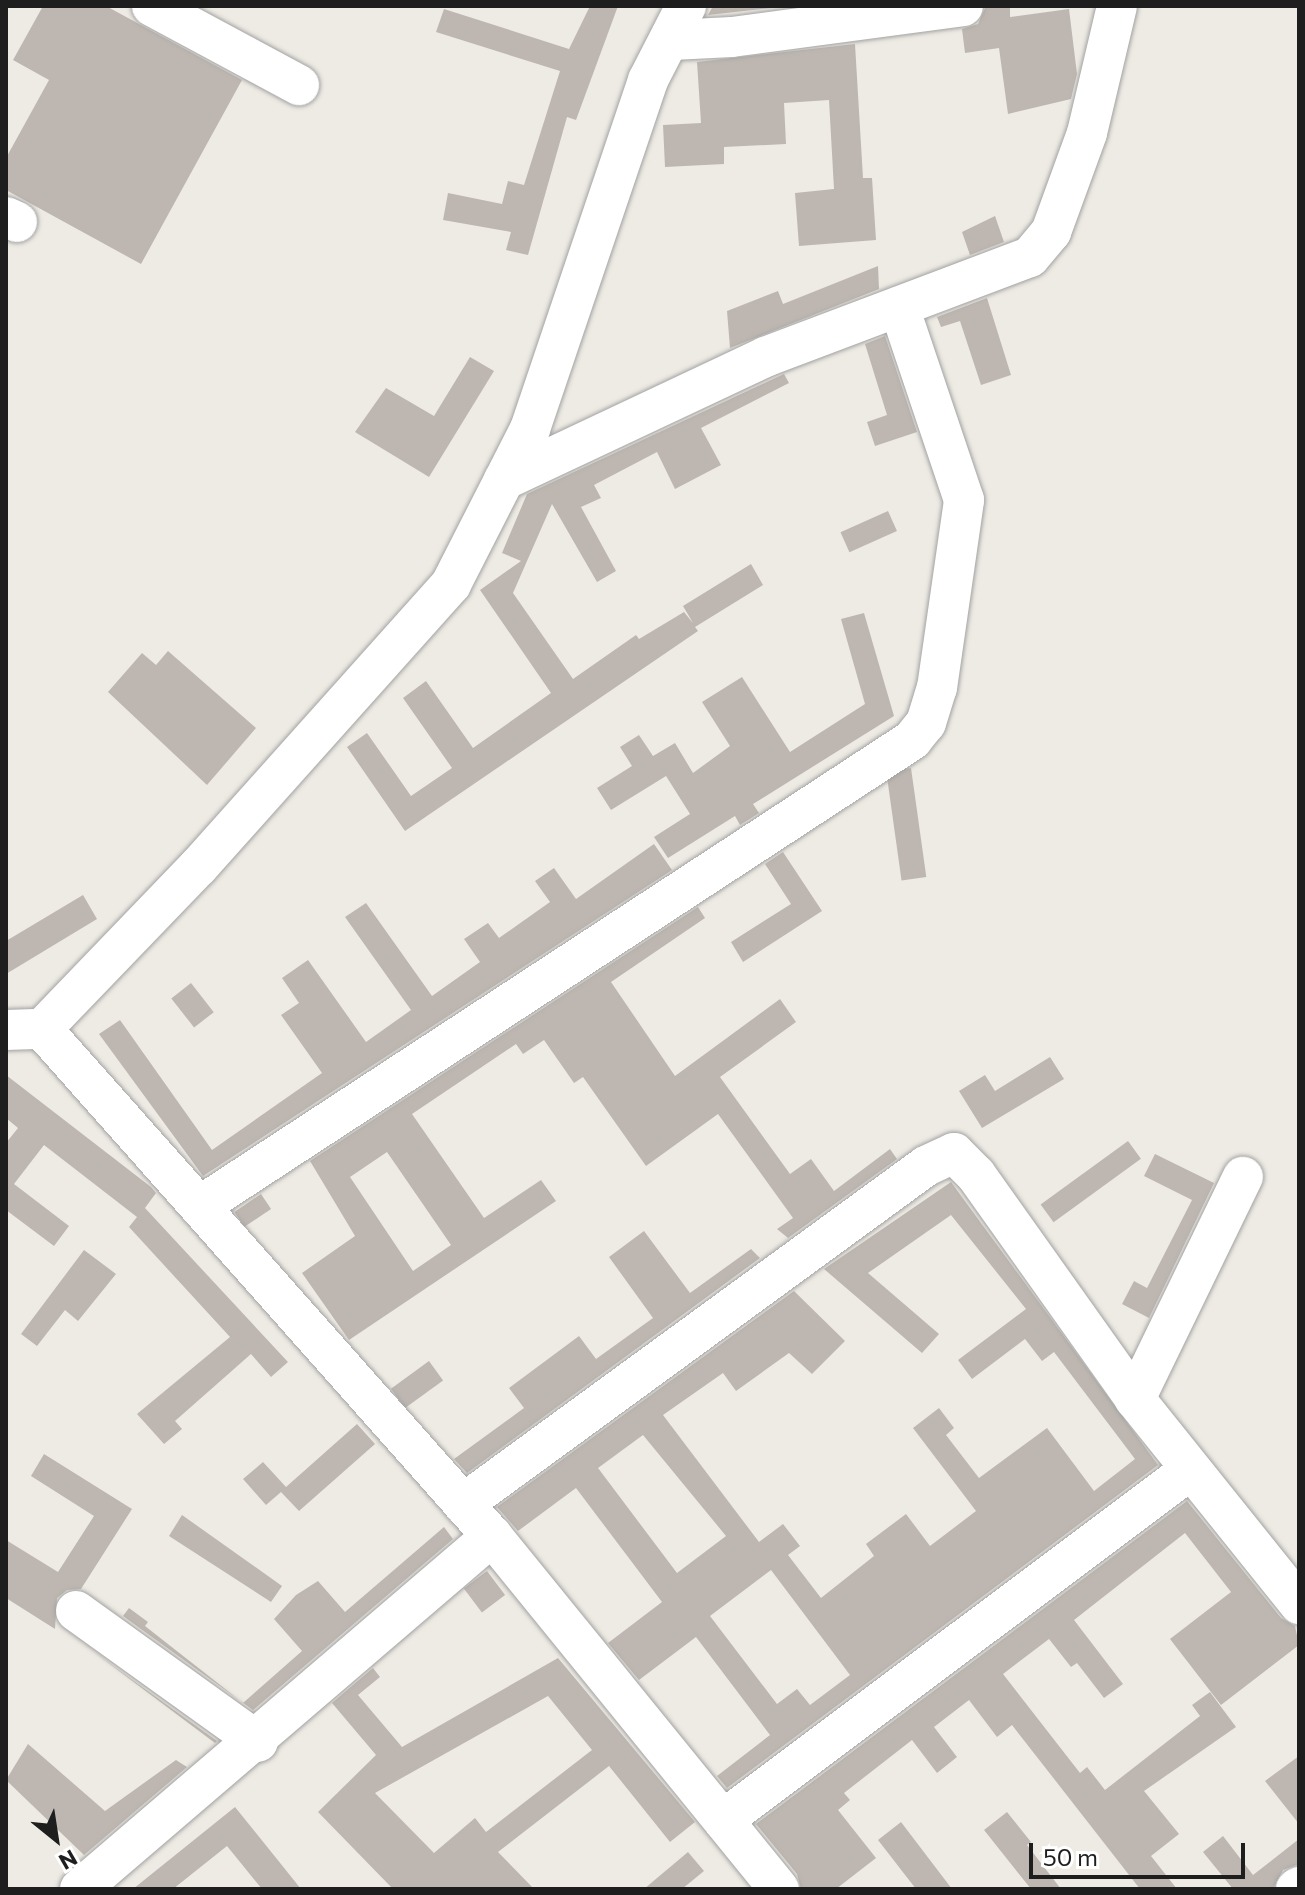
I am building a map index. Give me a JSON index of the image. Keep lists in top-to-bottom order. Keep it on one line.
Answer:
{"scale_bar":"50 m","north":"bottom right"}
